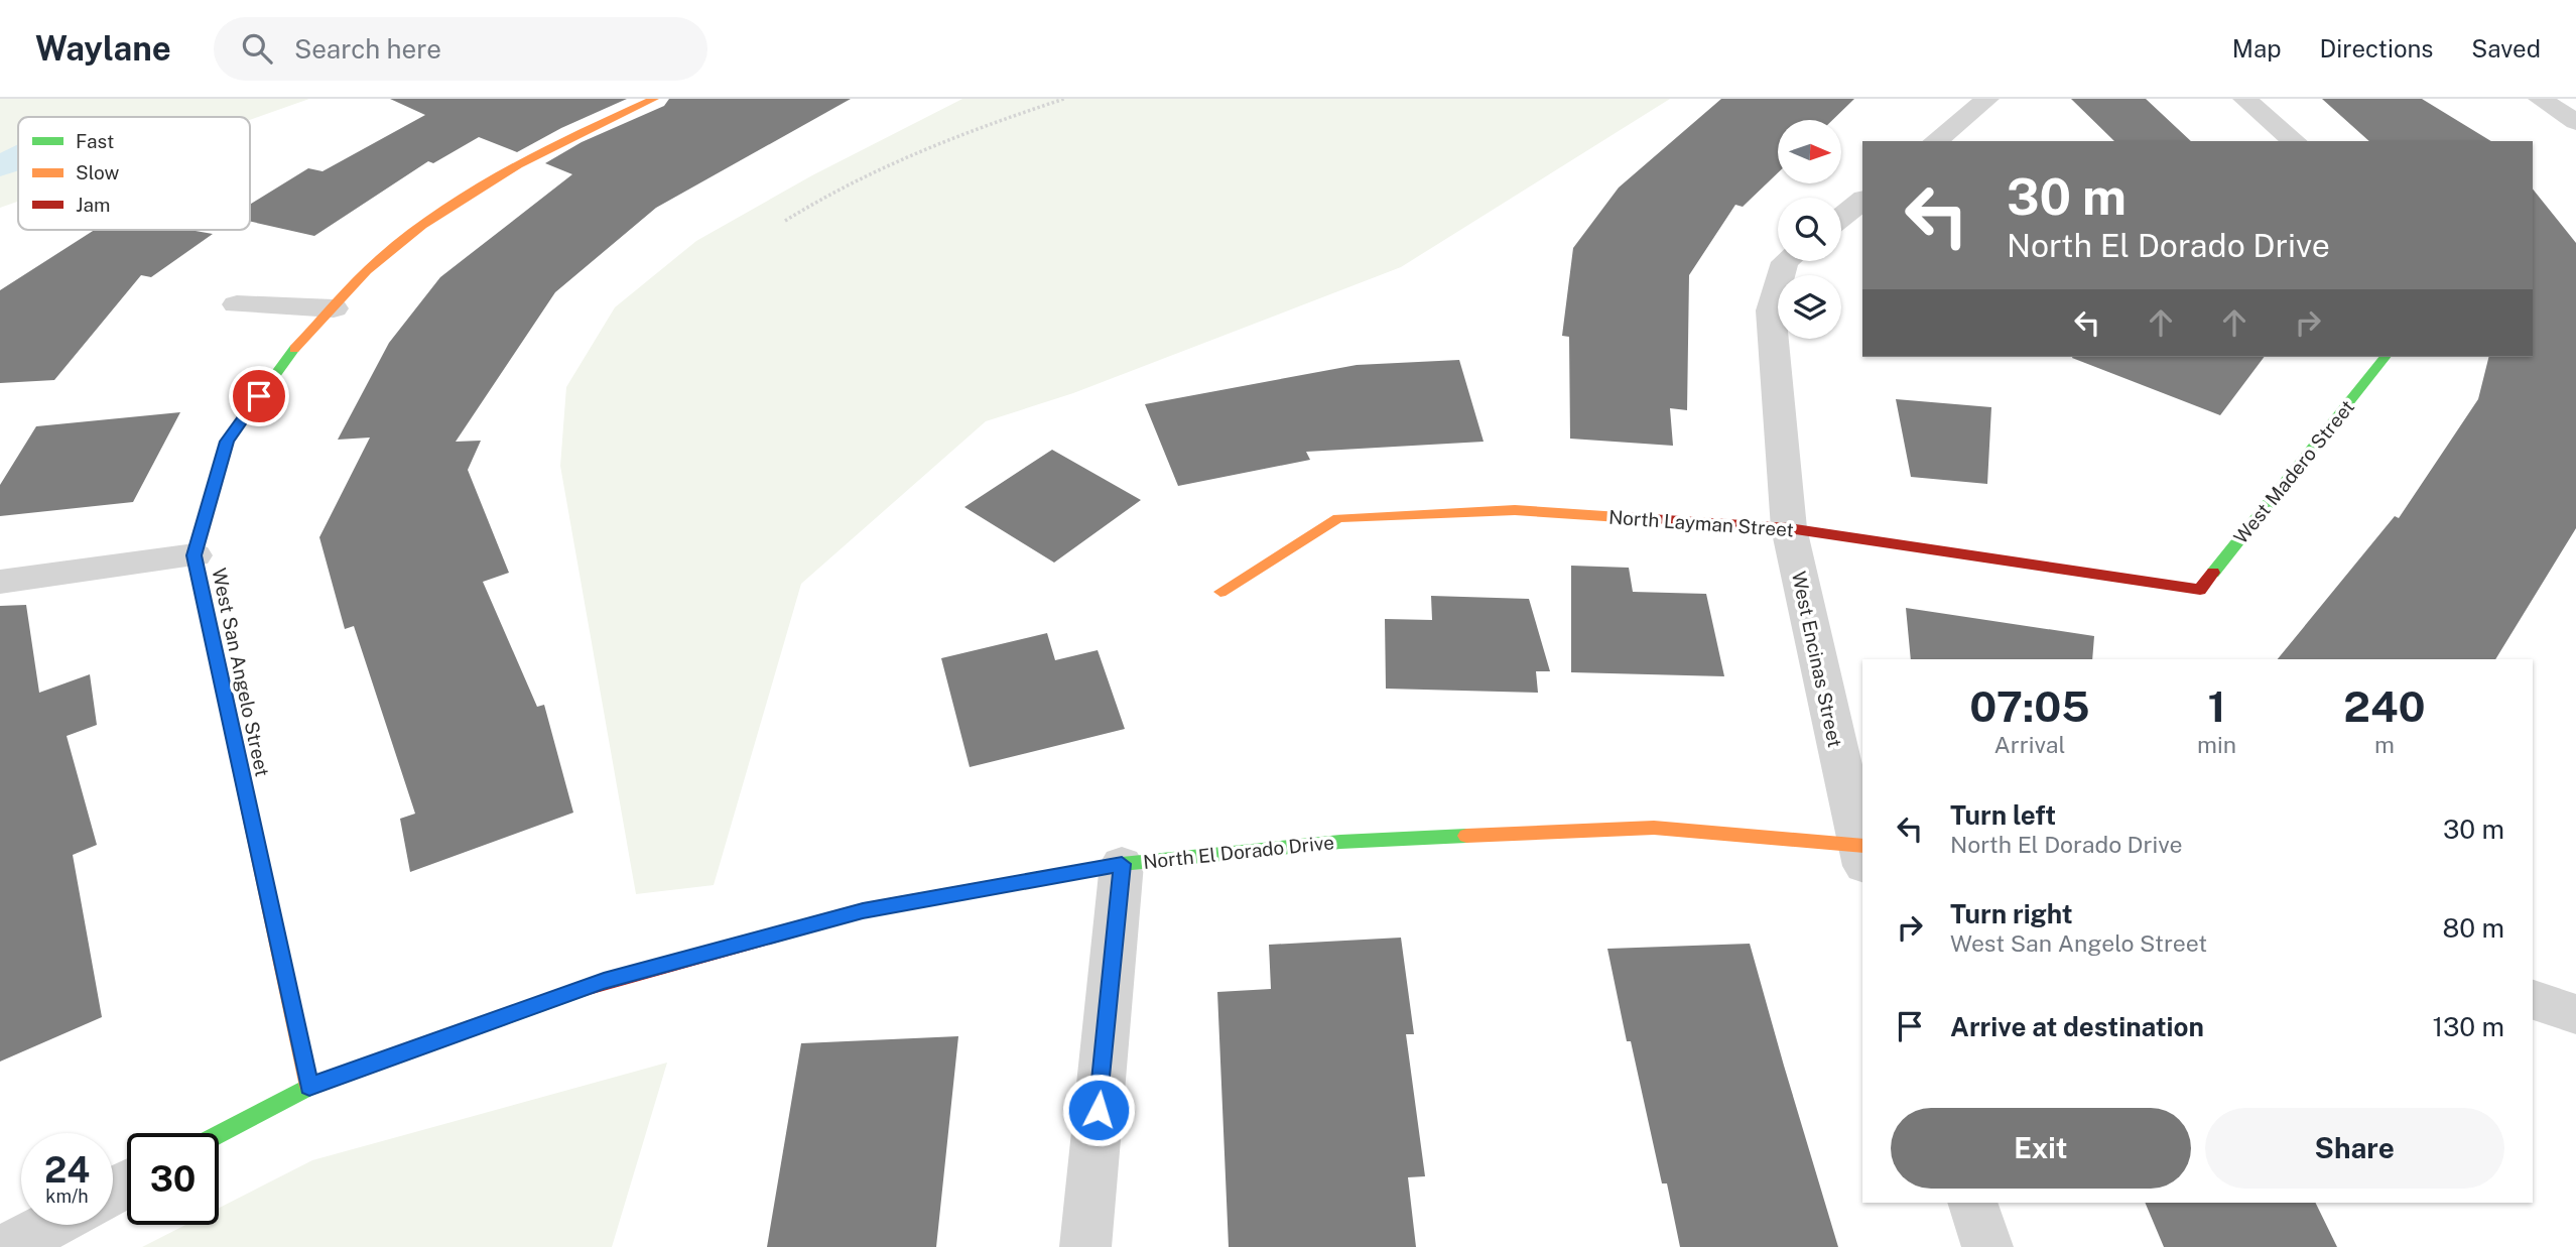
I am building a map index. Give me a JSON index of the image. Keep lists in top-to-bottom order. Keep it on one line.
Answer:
{"streets":{"street":["West Madero Street","North Layman Street","West Encinas Street","West San Angelo Street","North El Dorado Drive"]},"crossings":[["West Madero Street","North Layman Street"],["North Layman Street","West Encinas Street"],["West Encinas Street","North El Dorado Drive"],["West San Angelo Street","North El Dorado Drive"]],"legend":["Fast","Slow","Jam"],"north":"right","page":{"header":"Waylane","search":"Search here","nav":["Map","Directions","Saved"],"turn":["30 m","North El Dorado Drive"],"eta":["07:05","Arrival","1","min","240","m"],"list":[{"name":"Turn left","note":"North El Dorado Drive","value":"30 m"},{"name":"Turn right","note":"West San Angelo Street","value":"80 m"},{"name":"Arrive at destination","value":"130 m"}],"buttons":["Exit","Share"],"speed":"24 km/h","limit":"30"}}
